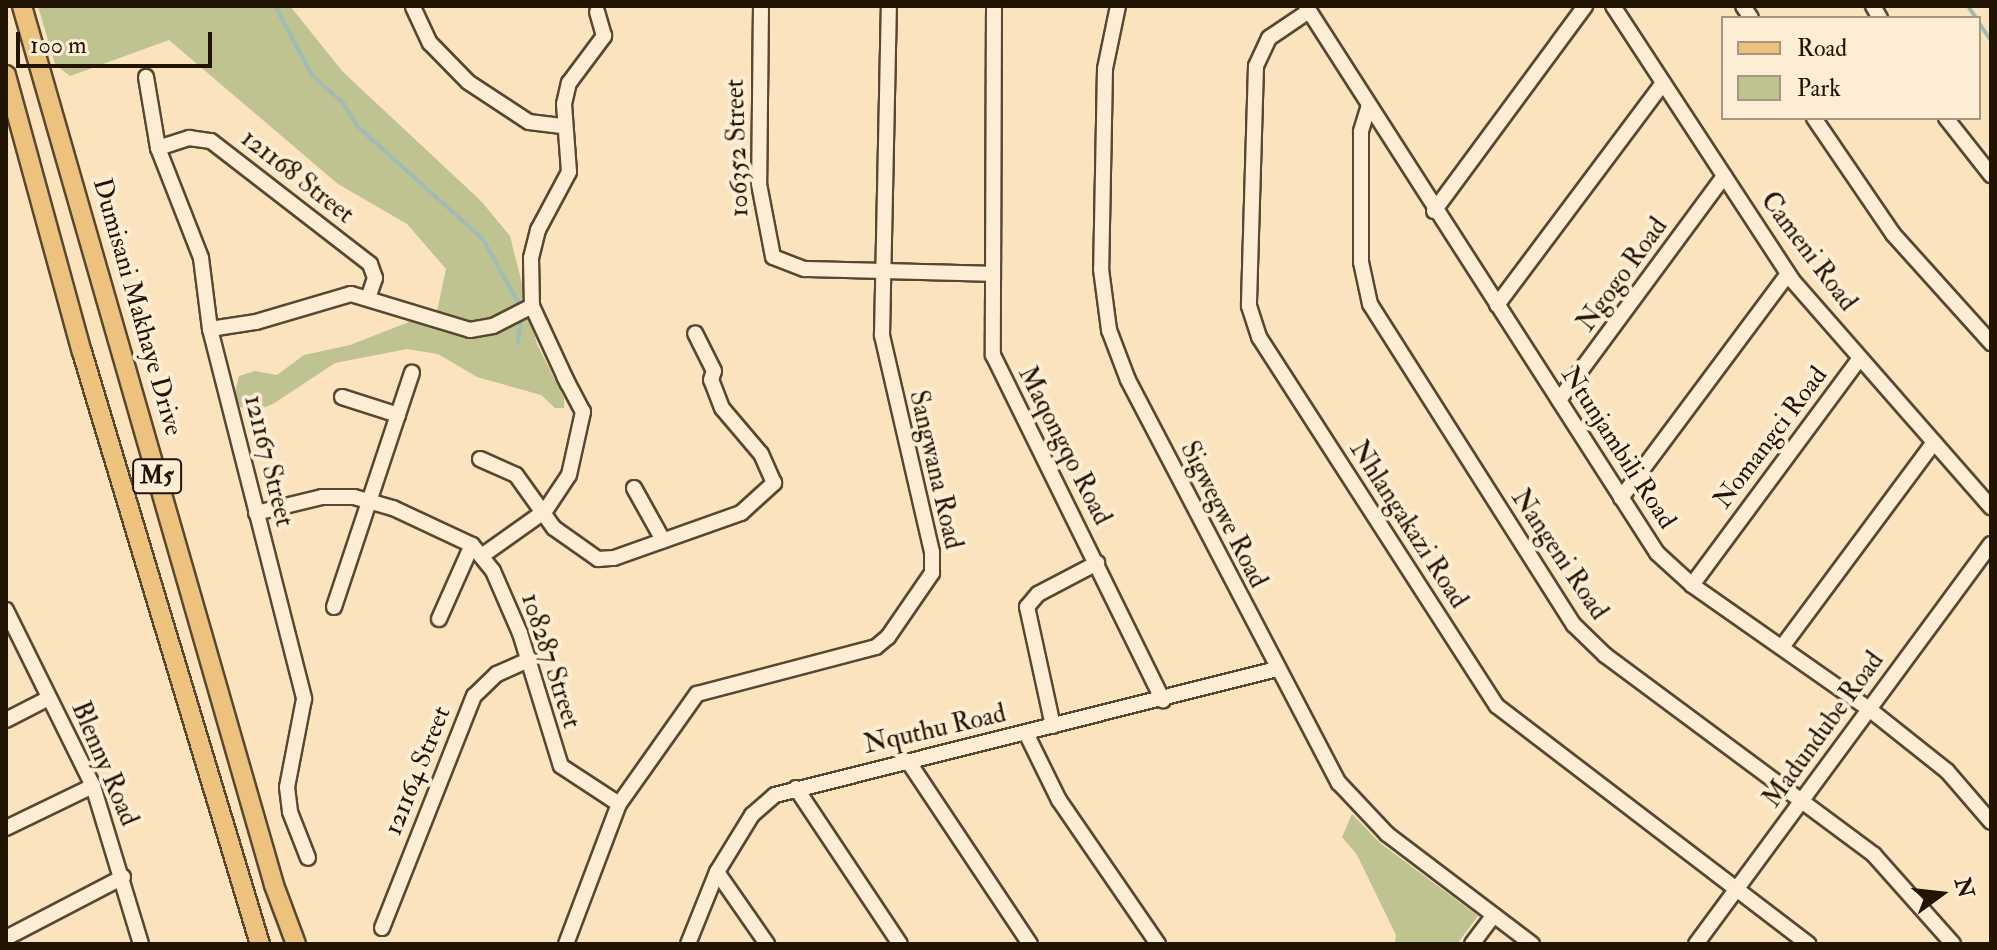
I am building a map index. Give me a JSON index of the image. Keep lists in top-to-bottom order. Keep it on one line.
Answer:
{"streets":{"main road":["Dumisani Makhaye Drive","M5"],"street":["106352 Street","121168 Street","Cameni Road","Ngogo Road","Nomangci Road","Maqongqo Road","Ntunjambili Road","121167 Street","Sangwana Road","Sigwegwe Road","Nhlangakazi Road","Nangeni Road","108287 Street","Nquthu Road","Madundube Road","Blenny Road","121164 Street"]},"crossings":[["106352 Street","Maqongqo Road"],["106352 Street","Sangwana Road"],["121168 Street","121167 Street"],["Cameni Road","Ngogo Road"],["Cameni Road","Nomangci Road"],["Ngogo Road","Ntunjambili Road"],["Nomangci Road","Ntunjambili Road"],["Maqongqo Road","Nquthu Road"],["Ntunjambili Road","Nhlangakazi Road"],["Ntunjambili Road","Nangeni Road"],["Ntunjambili Road","Madundube Road"],["Sangwana Road","108287 Street"],["Sigwegwe Road","Nquthu Road"],["Nhlangakazi Road","Madundube Road"],["Nangeni Road","Madundube Road"],["108287 Street","121164 Street"]],"legend":["Road","Park"],"scale_bar":"100 m","north":"right"}
